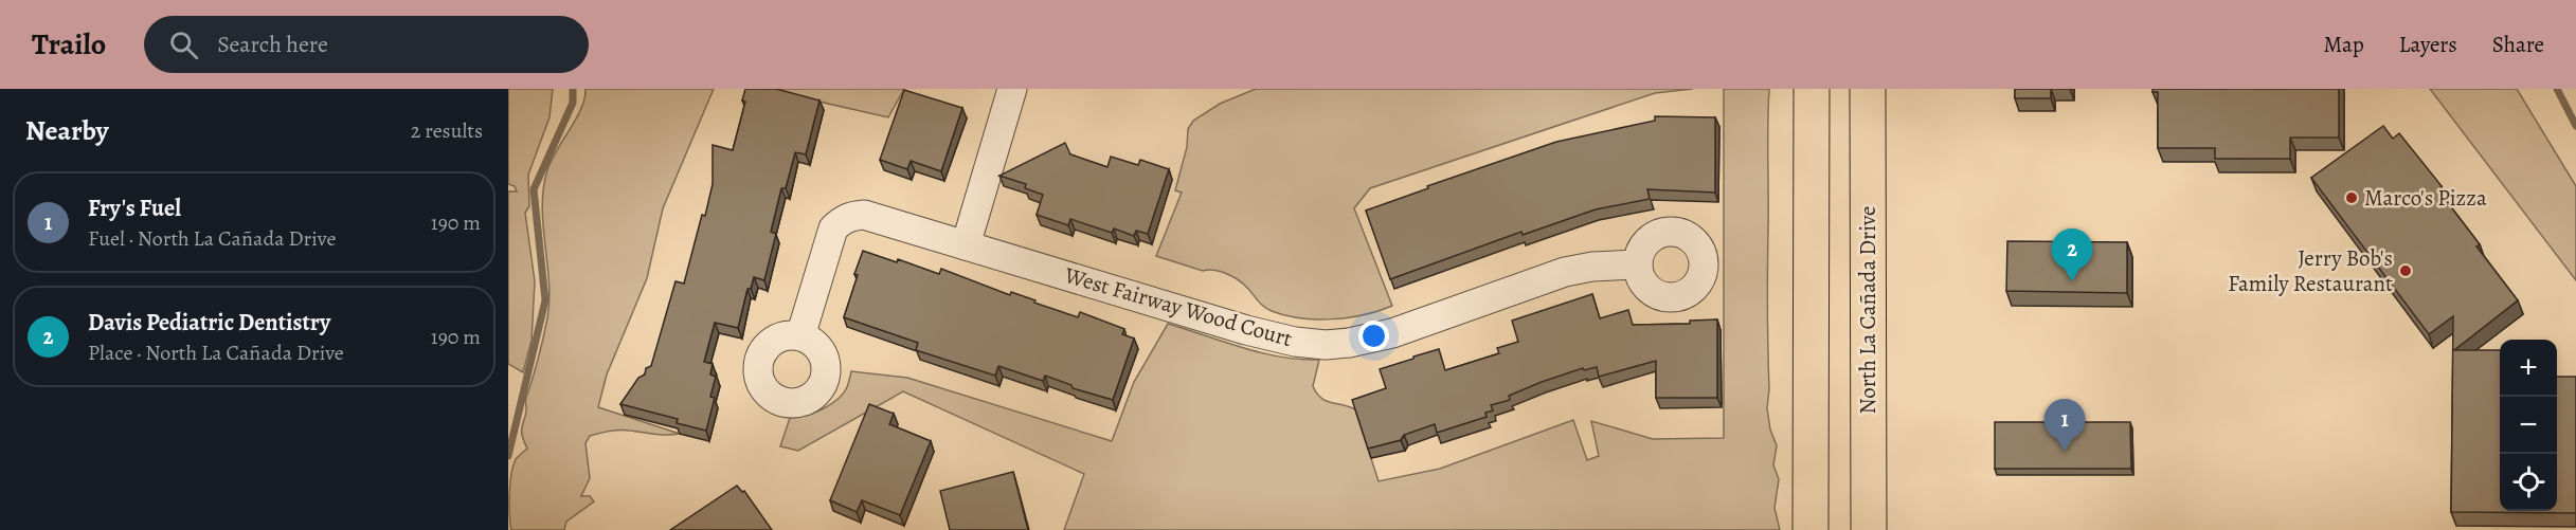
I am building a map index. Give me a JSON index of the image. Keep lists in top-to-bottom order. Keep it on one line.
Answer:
{"streets":{"main road":["North La Cañada Drive"],"street":["West Fairway Wood Court"]},"places":["Marco's Pizza","Jerry Bob's Family Restaurant"],"page":{"header":"Trailo","search":"Search here","nav":["Map","Layers","Share"],"heading":["Nearby","2 results"],"list":[{"mark":"1","name":"Fry's Fuel","note":"Fuel · North La Cañada Drive","value":"190 m"},{"mark":"2","name":"Davis Pediatric Dentistry","note":"Place · North La Cañada Drive","value":"190 m"}],"pins":["2","1"],"map_buttons":["+","−"]}}
